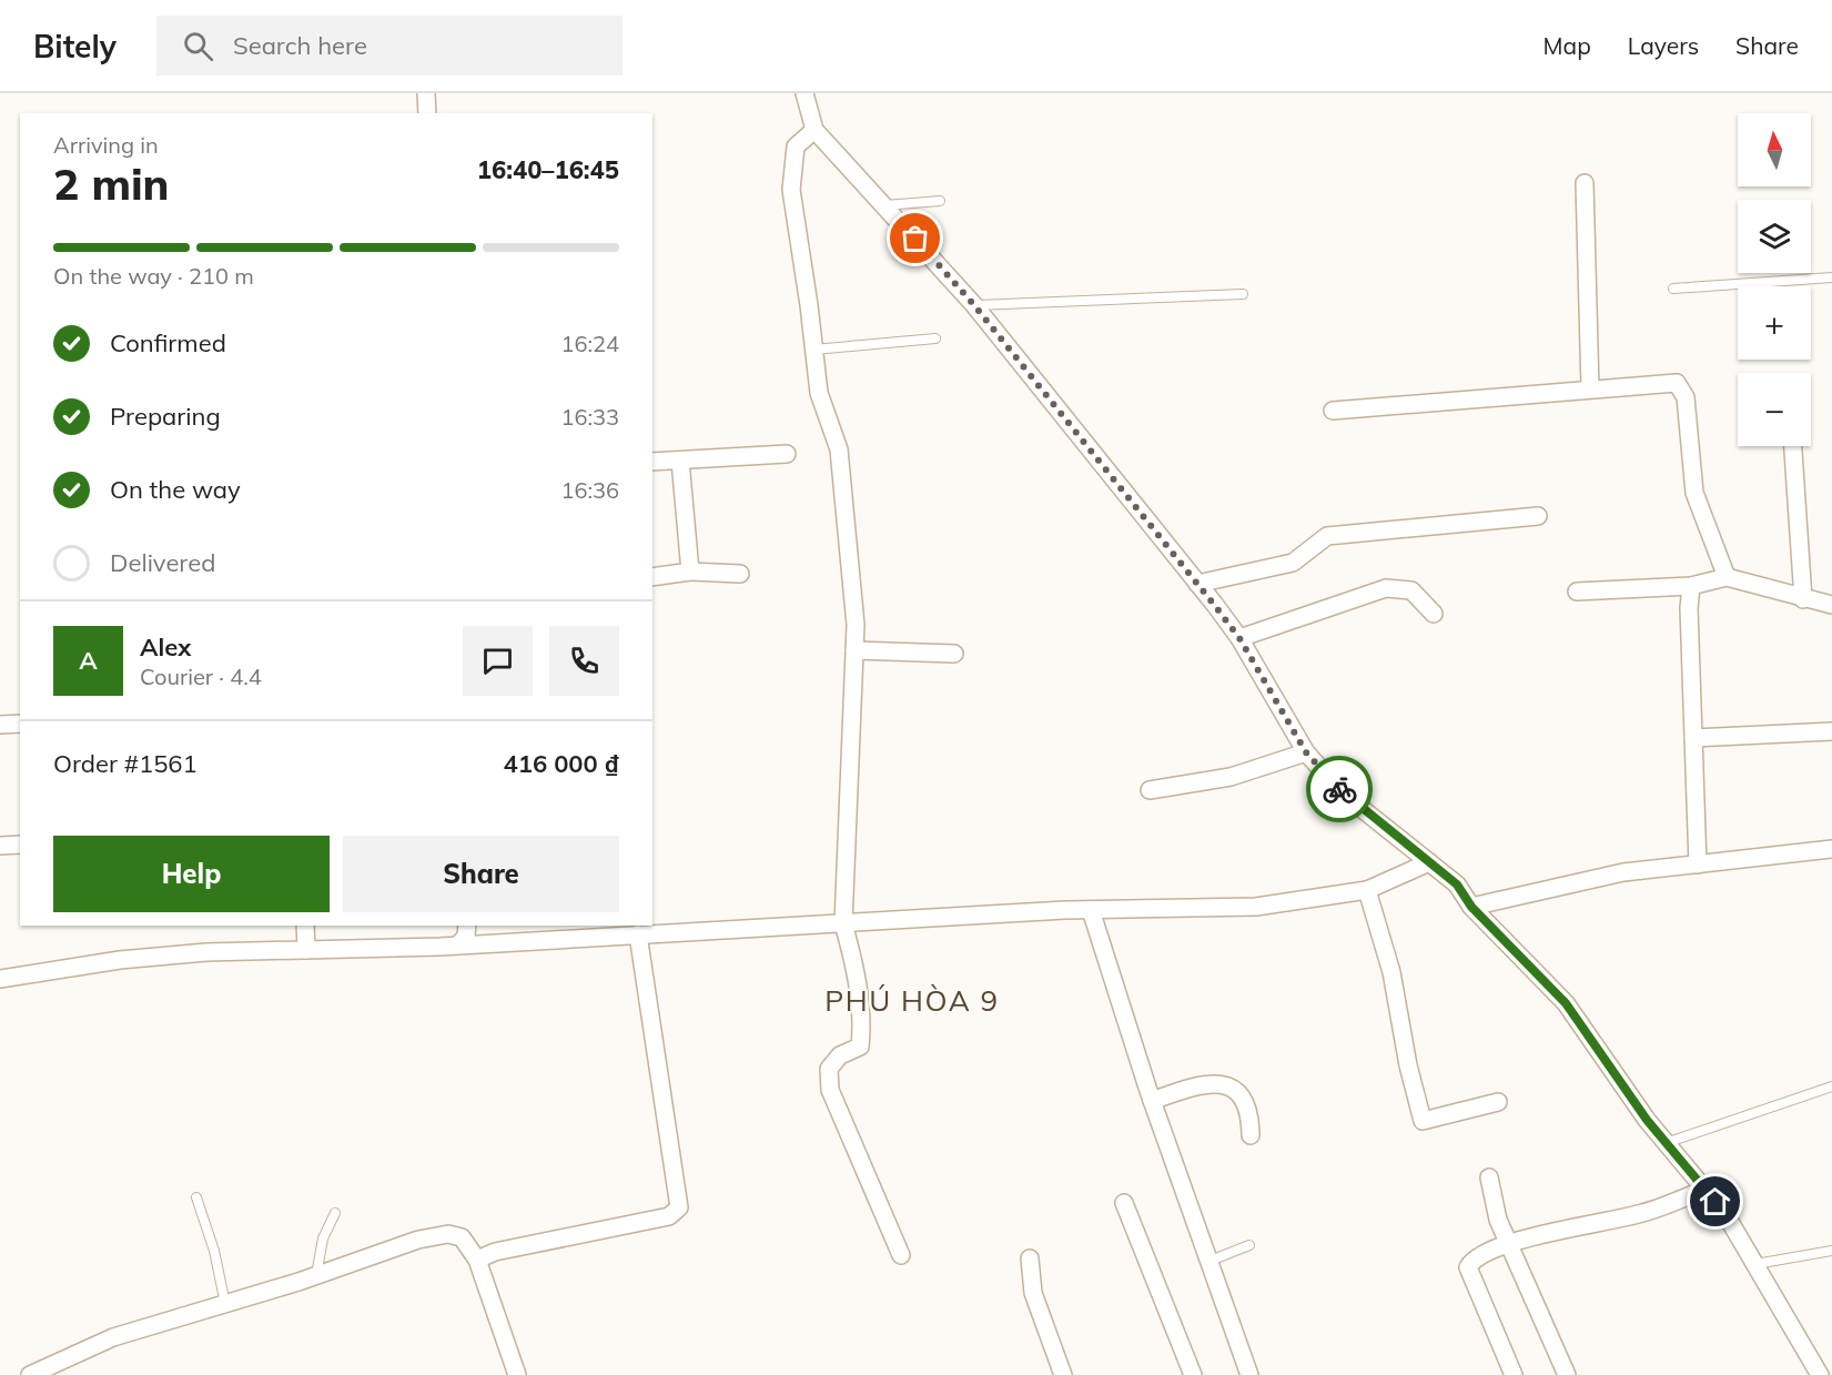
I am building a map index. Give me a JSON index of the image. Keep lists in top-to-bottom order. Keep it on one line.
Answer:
{"districts":["PHÚ HÒA 9"],"north":"top","page":{"header":"Bitely","search":"Search here","nav":["Map","Layers","Share"],"map_buttons":["+","−"],"heading":["2 min","Arriving in","16:40–16:45"],"panel":["Alex","Courier · 4.4","Order #1561","416 000 ₫"],"bar":"On the way · 210 m","list":[["Confirmed","16:24"],["Preparing","16:33"],["On the way","16:36"],"Delivered"],"round":"A","buttons":["Help","Share"]}}
